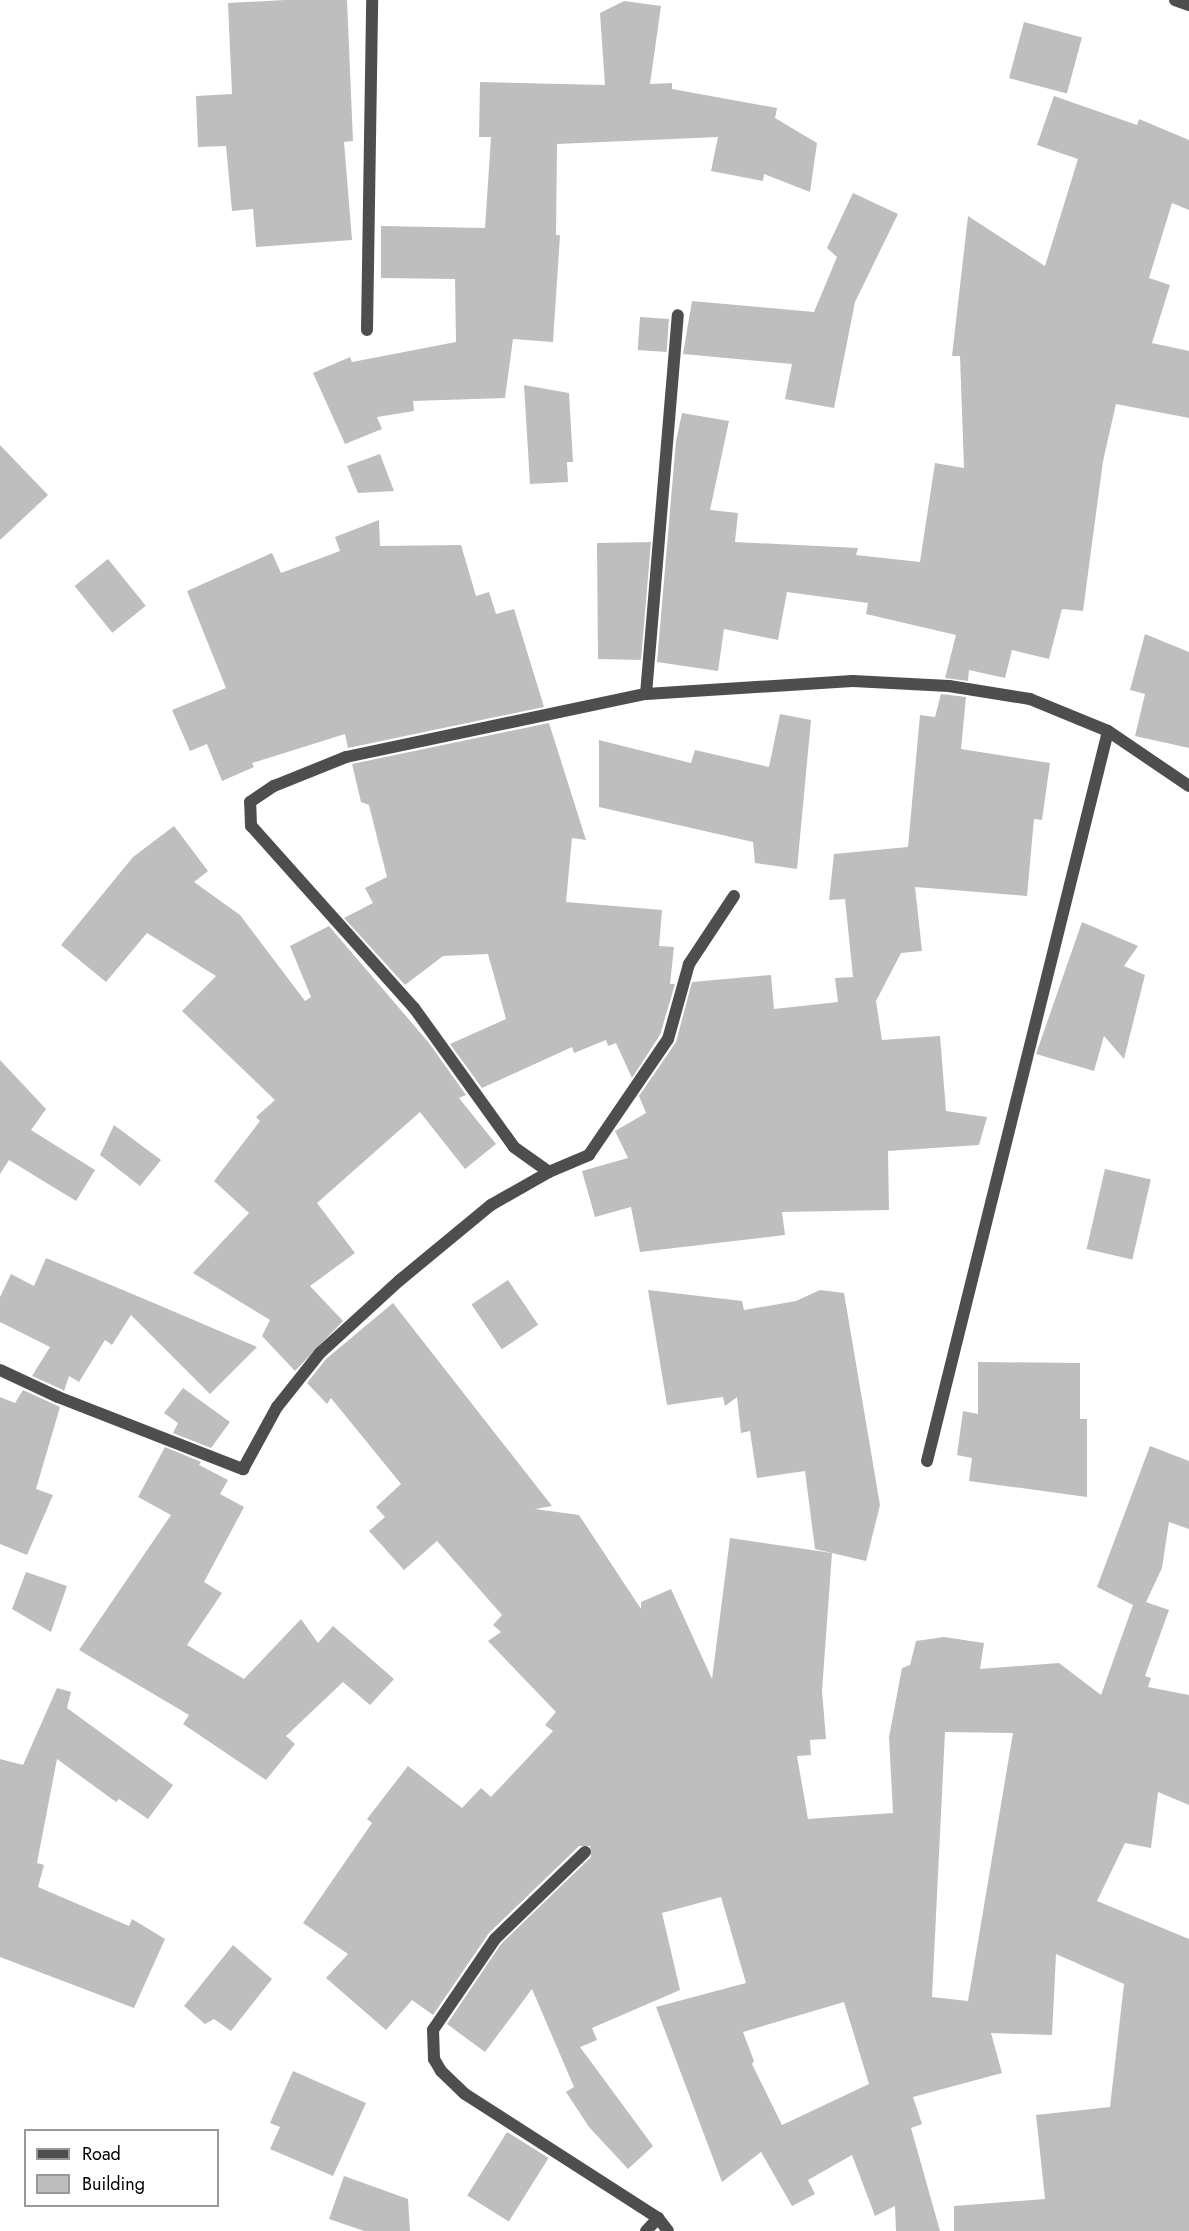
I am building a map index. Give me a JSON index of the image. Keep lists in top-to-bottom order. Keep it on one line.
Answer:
{"legend":["Road","Building"]}
